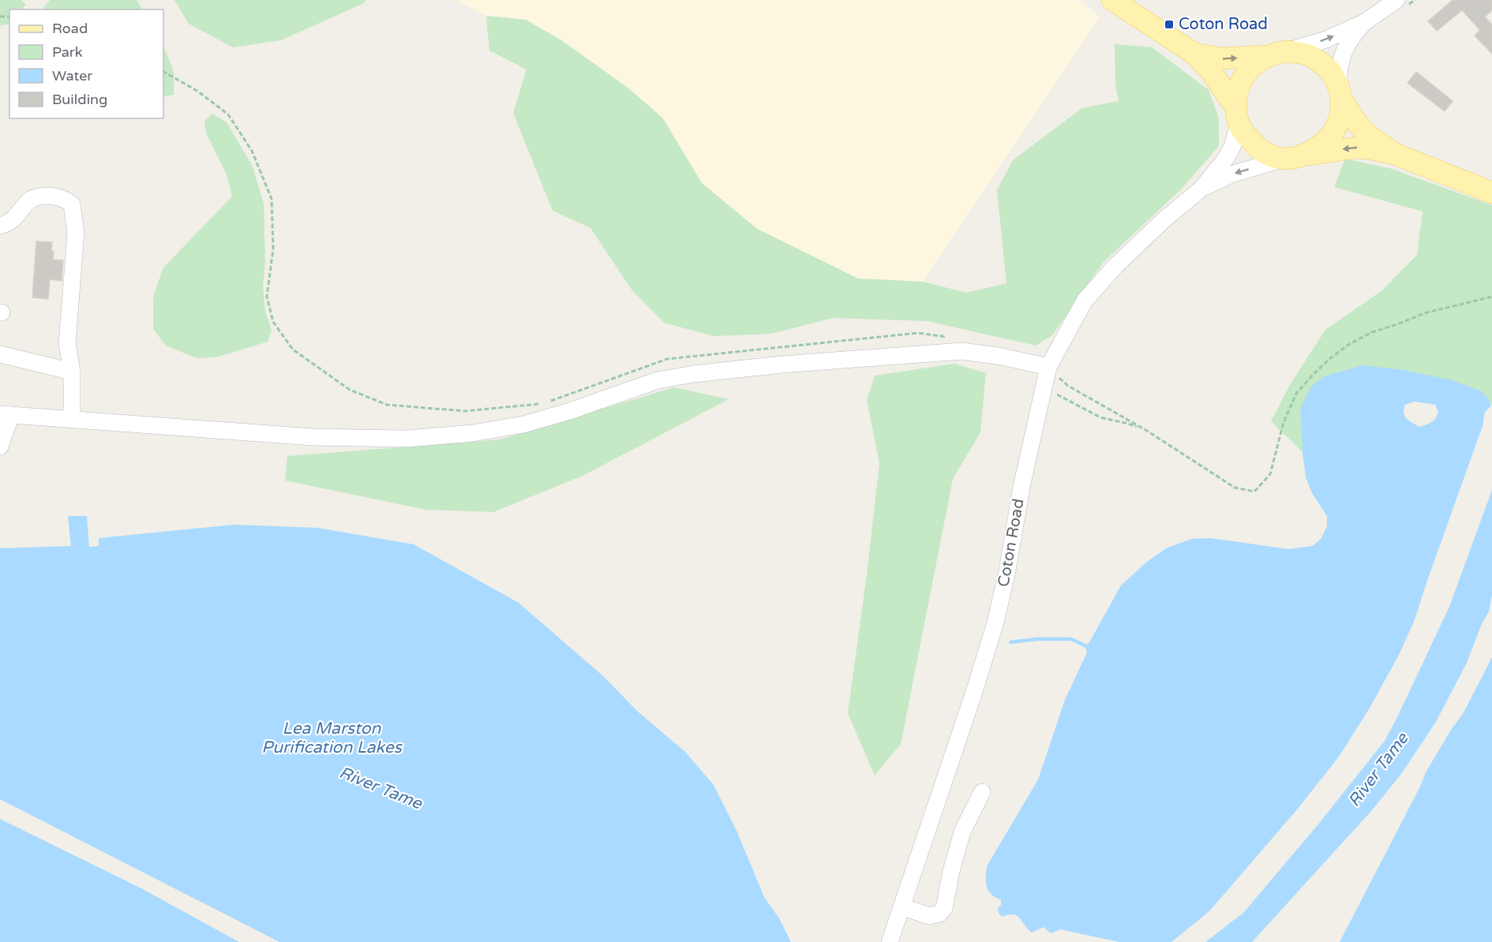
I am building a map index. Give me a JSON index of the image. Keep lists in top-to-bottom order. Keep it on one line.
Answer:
{"streets":{"street":["Coton Road"]},"water":["Lea Marston Purification Lakes","River Tame"],"places":{"transit":["Coton Road"]},"legend":["Road","Park","Water","Building"]}
